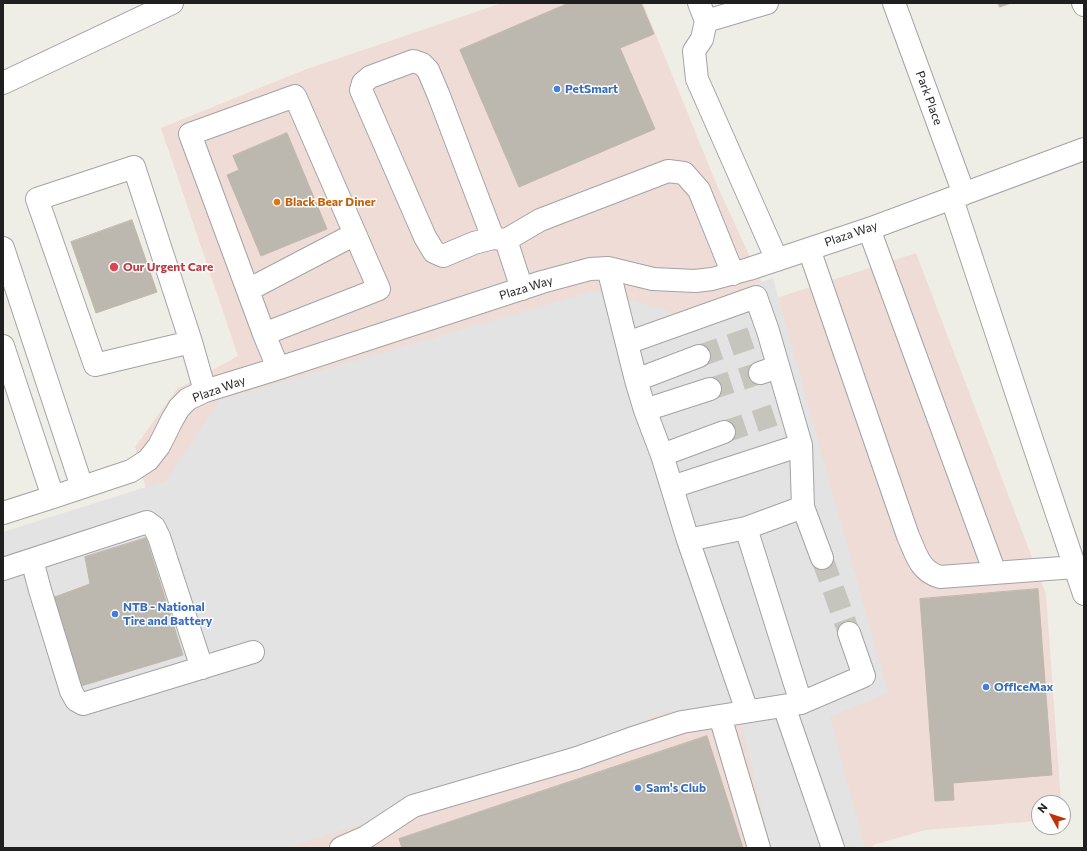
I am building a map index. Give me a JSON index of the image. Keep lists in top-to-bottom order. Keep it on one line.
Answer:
{"streets":{"street":["Park Place","Plaza Way"]},"crossings":[["Park Place","Plaza Way"]],"places":["PetSmart","Black Bear Diner","Our Urgent Care","NTB - National Tire and Battery","OfficeMax","Sam's Club"],"north":"top left"}
